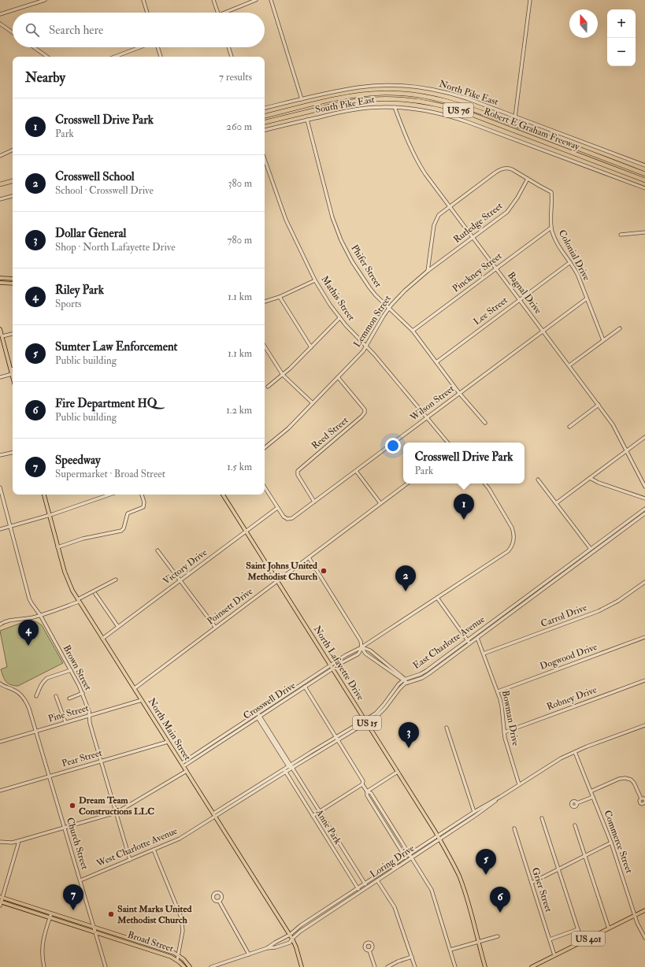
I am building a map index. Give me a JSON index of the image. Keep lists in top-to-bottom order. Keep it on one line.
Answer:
{"streets":{"highway":["US 76","Robert E Graham Freeway"],"main road":["North Lafayette Drive","US 15","North Main Street","US 401","Broad Street"],"street":["North Pike East","South Pike East","Rutledge Street","Colonial Drive","Phifer Street","Pinckney Street","Bagnal Drive","Mathis Street","Lee Street","Lemmon Street","Wilson Street","Reed Street","Victory Drive","Poinsett Drive","Carrol Drive","East Charlotte Avenue","Dogwood Drive","Brown Street","Robney Drive","Crosswell Drive","Pine Street","Bowman Drive","Pear Street","Anne Park","Commerce Street","Church Street","West Charlotte Avenue","Loring Drive","Grier Street"]},"crossings":[["South Pike East","Phifer Street"],["South Pike East","Bagnal Drive"],["Rutledge Street","Colonial Drive"],["Rutledge Street","Bagnal Drive"],["Rutledge Street","Lemmon Street"],["Colonial Drive","Pinckney Street"],["Colonial Drive","Lee Street"],["Colonial Drive","Wilson Street"],["Phifer Street","Pinckney Street"],["Phifer Street","Lee Street"],["Phifer Street","Lemmon Street"],["Phifer Street","Wilson Street"],["Pinckney Street","Bagnal Drive"],["Bagnal Drive","Lee Street"],["Bagnal Drive","Wilson Street"],["Mathis Street","Lemmon Street"],["Mathis Street","Wilson Street"],["Lemmon Street","Reed Street"],["Wilson Street","Reed Street"],["Wilson Street","Victory Drive"],["Victory Drive","North Lafayette Drive"],["Victory Drive","North Main Street"],["Poinsett Drive","North Lafayette Drive"],["Poinsett Drive","North Main Street"],["Carrol Drive","Bowman Drive"],["East Charlotte Avenue","North Lafayette Drive"],["East Charlotte Avenue","Bowman Drive"],["East Charlotte Avenue","North Main Street"],["East Charlotte Avenue","Anne Park"],["East Charlotte Avenue","West Charlotte Avenue"],["Dogwood Drive","Bowman Drive"],["North Lafayette Drive","Crosswell Drive"],["North Lafayette Drive","Loring Drive"],["Brown Street","Pine Street"],["Brown Street","Pear Street"],["Brown Street","West Charlotte Avenue"],["Robney Drive","Bowman Drive"],["Crosswell Drive","North Main Street"],["Crosswell Drive","Anne Park"],["Pine Street","North Main Street"],["Pine Street","Church Street"],["Bowman Drive","Loring Drive"],["North Main Street","Pear Street"],["North Main Street","West Charlotte Avenue"],["North Main Street","Loring Drive"],["Pear Street","Church Street"],["Anne Park","Loring Drive"],["Commerce Street","Loring Drive"],["Commerce Street","US 401"],["Church Street","West Charlotte Avenue"],["Church Street","Broad Street"],["Grier Street","US 401"]],"places":["Saint Johns United Methodist Church","Dream Team Constructions LLC","Saint Marks United Methodist Church"],"north":"top","page":{"map_buttons":["+","−"],"search":"Search here","heading":["Nearby","7 results"],"list":[{"mark":"1","name":"Crosswell Drive Park","note":"Park","value":"260 m"},{"mark":"2","name":"Crosswell School","note":"School · Crosswell Drive","value":"380 m"},{"mark":"3","name":"Dollar General","note":"Shop · North Lafayette Drive","value":"780 m"},{"mark":"4","name":"Riley Park","note":"Sports","value":"1.1 km"},{"mark":"5","name":"Sumter Law Enforcement","note":"Public building","value":"1.1 km"},{"mark":"6","name":"Fire Department HQ","note":"Public building","value":"1.2 km"},{"mark":"7","name":"Speedway","note":"Supermarket · Broad Street","value":"1.5 km"}],"popup":["Crosswell Drive Park","Park"],"pins":["1","2","4","3","5","7","6"]}}
